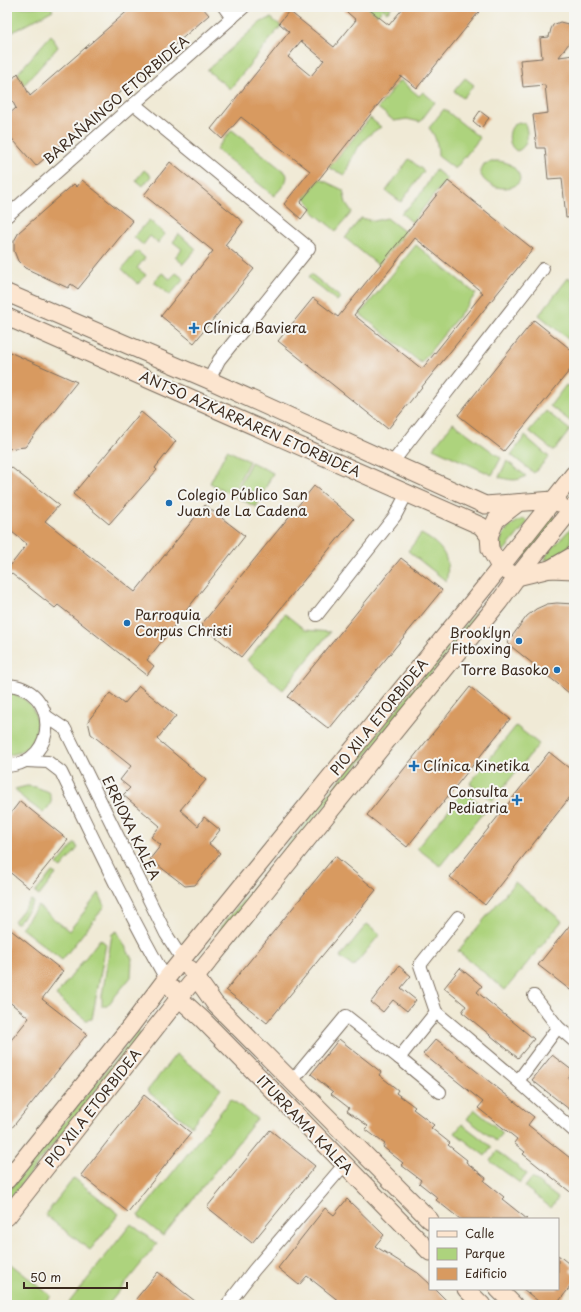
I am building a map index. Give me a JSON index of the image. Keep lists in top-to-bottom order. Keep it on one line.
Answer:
{"streets":{"main road":["ANTSO AZKARRAREN ETORBIDEA","PIO XII.A ETORBIDEA","ITURRAMA KALEA"],"street":["BARAÑAINGO ETORBIDEA","ERRIOXA KALEA"]},"crossings":[["ANTSO AZKARRAREN ETORBIDEA","PIO XII.A ETORBIDEA"],["PIO XII.A ETORBIDEA","ERRIOXA KALEA"],["PIO XII.A ETORBIDEA","ITURRAMA KALEA"]],"places":{"health":["Clínica Baviera","Clínica Kinetika","Consulta Pediatria"],"other":["Colegio Público San Juan de La Cadena","Parroquia Corpus Christi","Brooklyn Fitboxing","Torre Basoko"]},"legend":["Calle","Parque","Edificio"],"scale_bar":"50 m"}
